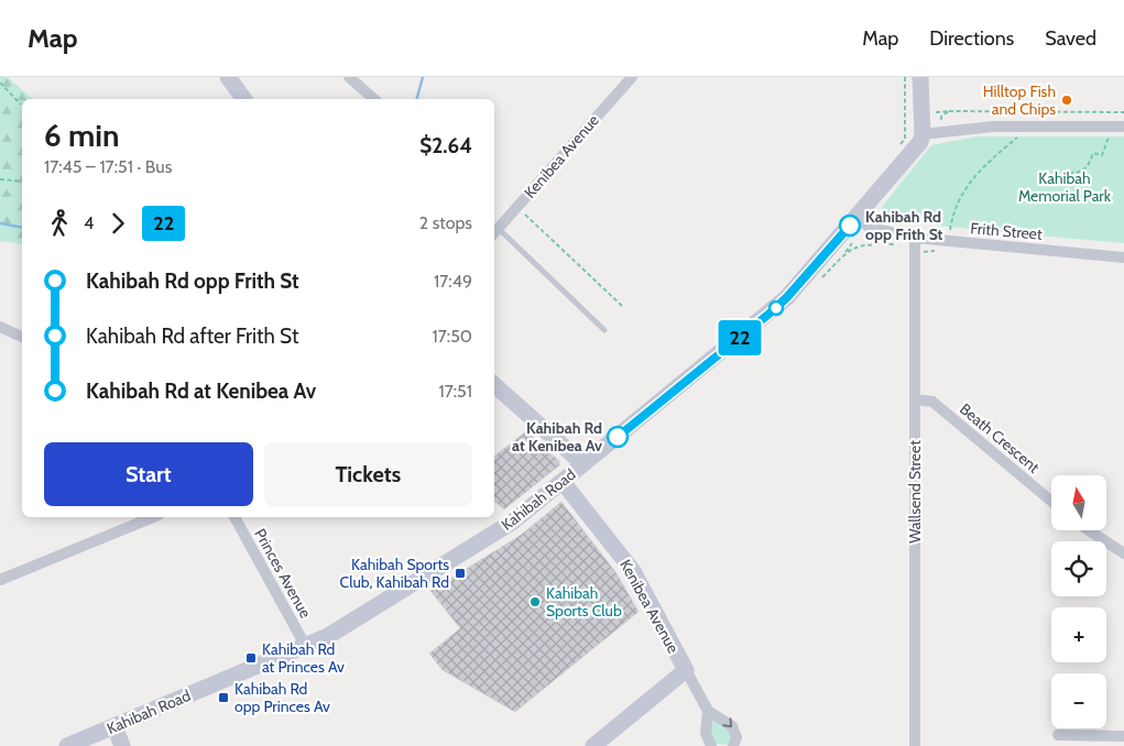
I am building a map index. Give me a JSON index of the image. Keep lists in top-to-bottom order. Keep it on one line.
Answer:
{"streets":{"main road":["Kenibea Avenue","Kahibah Road"],"street":["Frith Street","Beath Crescent","Wallsend Street","Princes Avenue"]},"crossings":[["Kenibea Avenue","Kahibah Road"],["Frith Street","Wallsend Street"],["Frith Street","Kahibah Road"],["Beath Crescent","Wallsend Street"],["Kahibah Road","Princes Avenue"]],"parks":["Kahibah Memorial Park"],"places":{"other":["Hilltop Fish and Chips","Kahibah Rd opp Frith St","Kahibah Rd at Kenibea Av","Kahibah Sports Club"],"transit":["Kahibah Sports Club, Kahibah Rd","Kahibah Rd at Princes Av","Kahibah Rd opp Princes Av"]},"lines":["bus line 22"],"north":"top","page":{"header":"Map","nav":["Map","Directions","Saved"],"on_map":"22","heading":["6 min","17:45 – 17:51 · Bus","$2.64"],"legs":["4","22","2 stops"],"list":[{"name":"Kahibah Rd opp Frith St","value":"17:49"},{"name":"Kahibah Rd after Frith St","value":"17:50"},{"name":"Kahibah Rd at Kenibea Av","value":"17:51"}],"buttons":["Start","Tickets"],"map_buttons":["+","−"]}}
